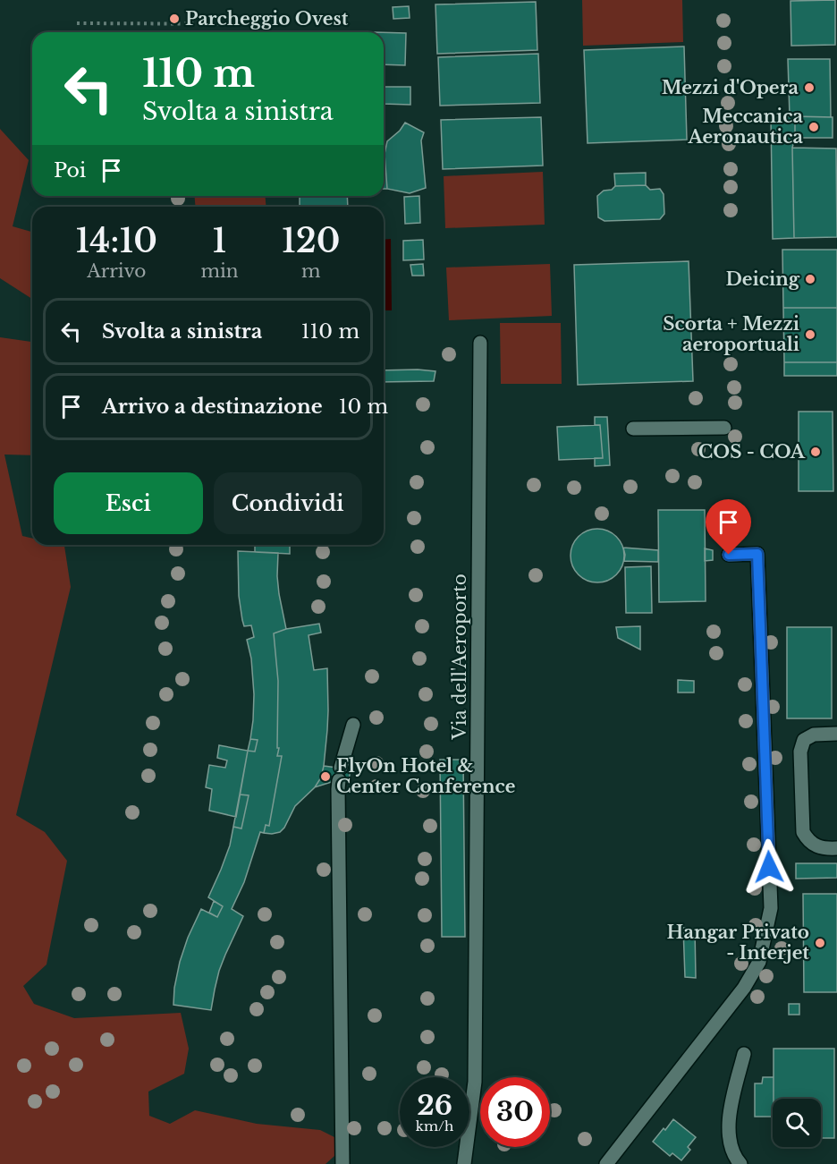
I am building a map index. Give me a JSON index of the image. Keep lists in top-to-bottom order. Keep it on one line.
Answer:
{"streets":{"street":["Via dell'Aeroporto"]},"places":["Parcheggio Ovest","Mezzi d'Opera","Meccanica Aeronautica","Deicing","Scorta + Mezzi aeroportuali","COS - COA","FlyOn Hotel & Center Conference","Hangar Privato - Interjet"],"page":{"turn":["110 m","Svolta a sinistra"],"then":"Poi","eta":["14:10","Arrivo","1","min","120","m"],"list":[{"name":"Svolta a sinistra","value":"110 m"},{"name":"Arrivo a destinazione","value":"10 m"}],"buttons":["Esci","Condividi"],"speed":"26 km/h","limit":"30"}}
